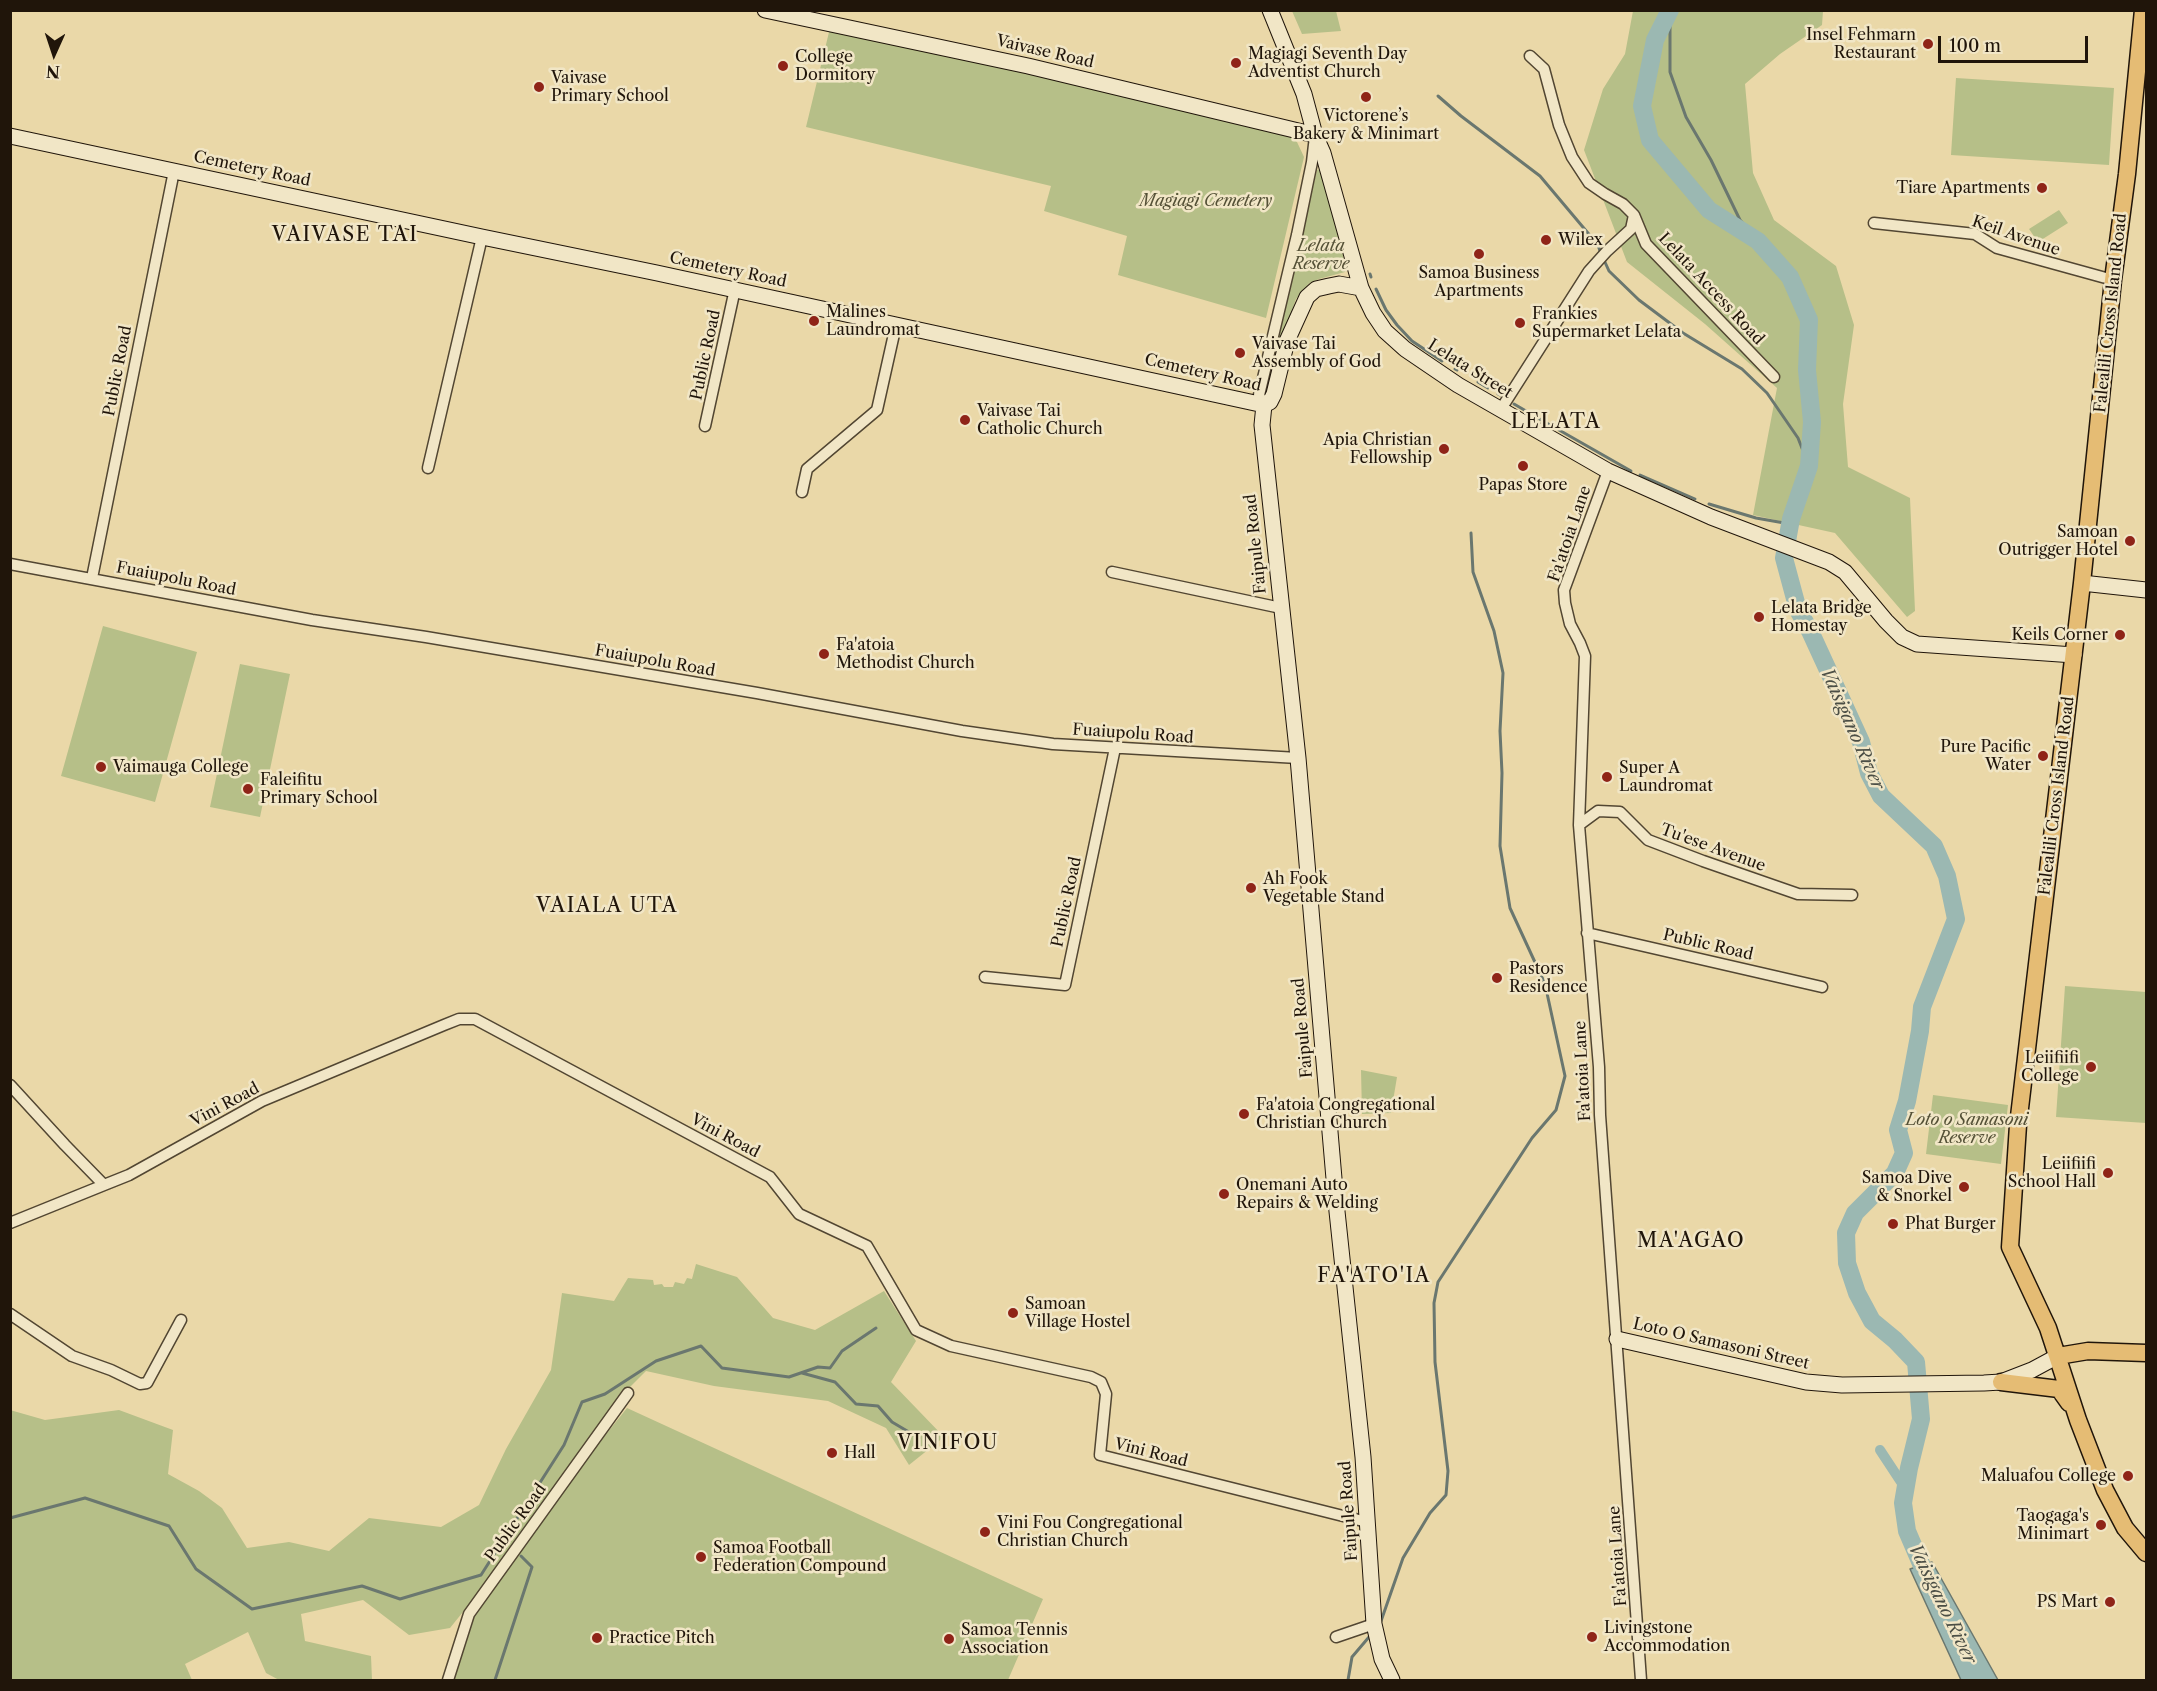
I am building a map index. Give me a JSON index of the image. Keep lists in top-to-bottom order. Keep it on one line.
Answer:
{"streets":{"main road":["Falealili Cross Island Road"],"street":["Vaivase Road","Cemetery Road","Keil Avenue","Lelata Access Road","Public Road","Lelata Street","Fa'atoia Lane","Faipule Road","Fuaiupolu Road","Tu'ese Avenue","Vini Road","Loto O Samasoni Street"]},"crossings":[["Vaivase Road","Lelata Street"],["Cemetery Road","Public Road"],["Cemetery Road","Lelata Street"],["Cemetery Road","Faipule Road"],["Keil Avenue","Falealili Cross Island Road"],["Falealili Cross Island Road","Lelata Street"],["Public Road","Fa'atoia Lane"],["Public Road","Fuaiupolu Road"],["Lelata Street","Fa'atoia Lane"],["Fa'atoia Lane","Tu'ese Avenue"],["Fa'atoia Lane","Loto O Samasoni Street"],["Faipule Road","Fuaiupolu Road"],["Faipule Road","Vini Road"]],"districts":["VAIVASE TAI","LELATA","VAIALA UTA","MA'AGAO","FA'ATO'IA","VINIFOU"],"water":["Vaisigano River"],"parks":["Magiagi Cemetery","Lelata Reserve","Loto o Samasoni Reserve"],"places":["Insel Fehmarn Restaurant","Magiagi Seventh Day Adventist Church","College Dormitory","Vaivase Primary School","Victorene’s Bakery & Minimart","Tiare Apartments","Wilex","Samoa Business Apartments","Malines Laundromat","Frankies Supermarket Lelata","Vaivase Tai Assembly of God","Vaivase Tai Catholic Church","Apia Christian Fellowship","Papas Store","Samoan Outrigger Hotel","Lelata Bridge Homestay","Keils Corner","Fa'atoia Methodist Church","Pure Pacific Water","Vaimauga College","Super A Laundromat","Faleifitu Primary School","Ah Fook Vegetable Stand","Pastors Residence","Leiifiifi College","Fa'atoia Congregational Christian Church","Leiifiifi School Hall","Samoa Dive & Snorkel","Onemani Auto Repairs & Welding","Phat Burger","Samoan Village Hostel","Hall","Maluafou College","Taogaga's Minimart","Vini Fou Congregational Christian Church","Samoa Football Federation Compound","PS Mart","Livingstone Accommodation","Practice Pitch","Samoa Tennis Association"],"scale_bar":"100 m","north":"bottom"}
